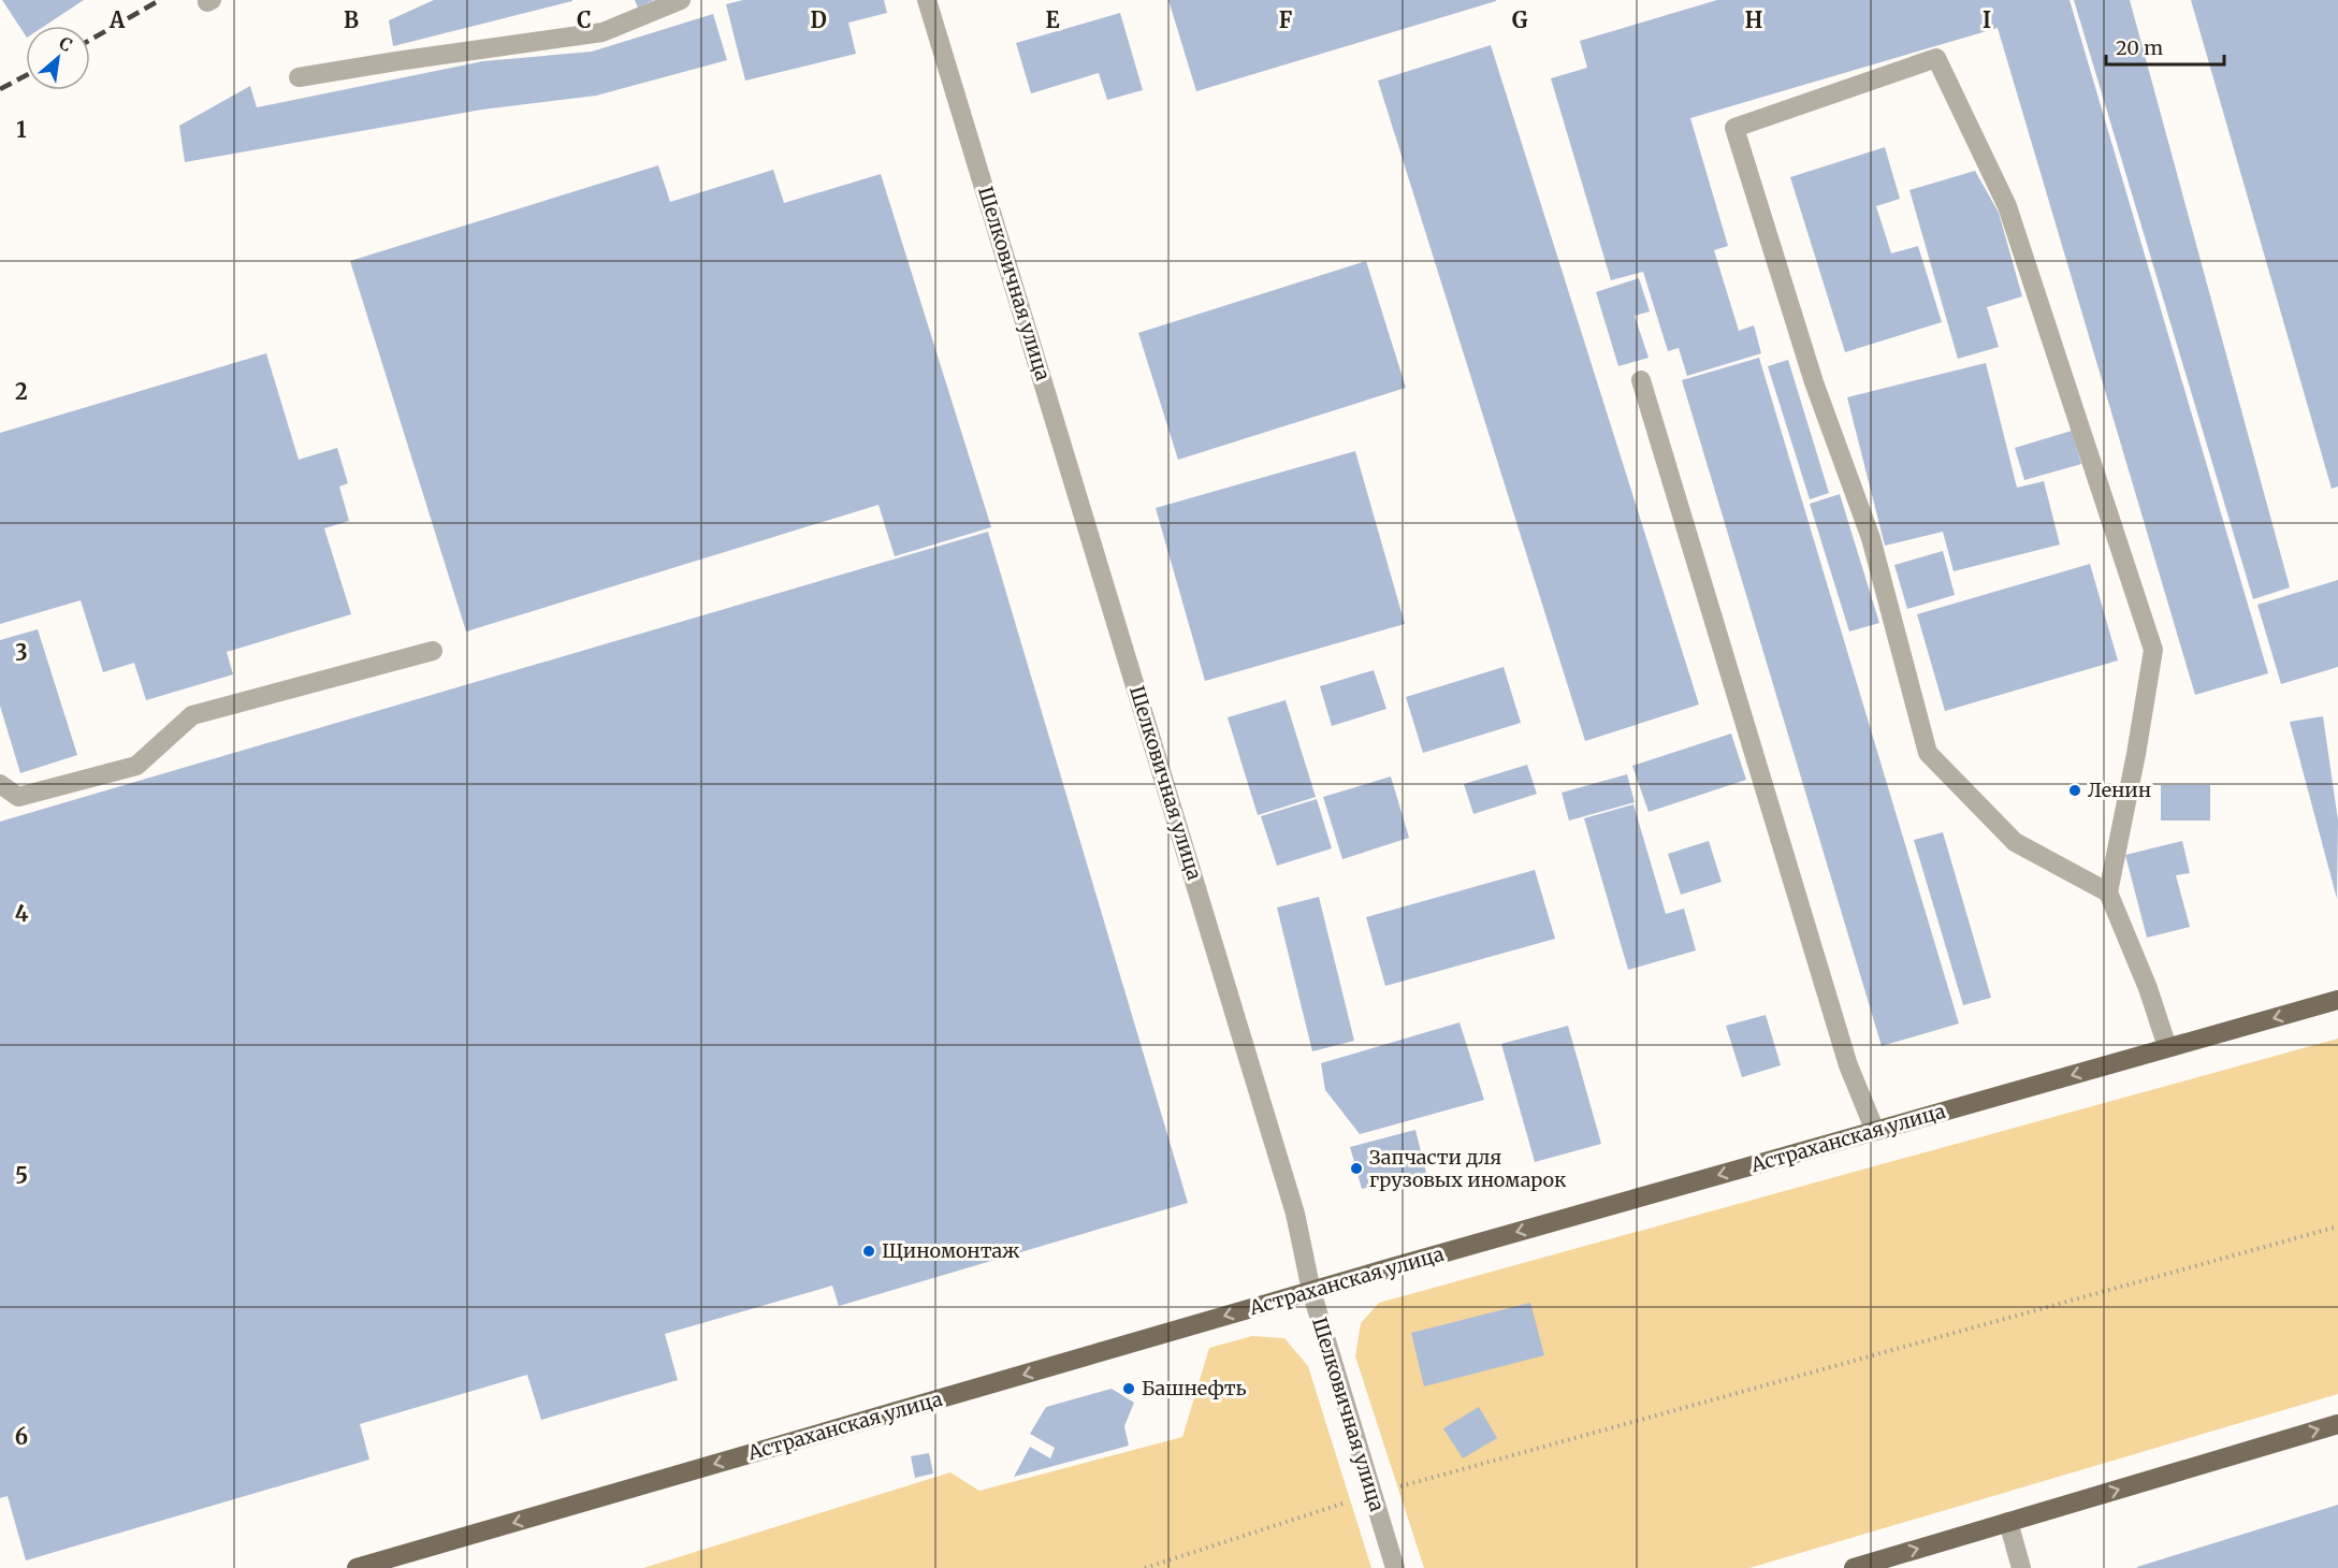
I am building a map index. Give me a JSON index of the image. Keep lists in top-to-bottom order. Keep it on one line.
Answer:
{"streets":{"main road":["Астраханская улица"],"street":["Шелковичная улица"]},"crossings":[["Шелковичная улица","Астраханская улица"]],"one_way":["Астраханская улица"],"places":["Ленин","Запчасти для грузовых иномарок","Щиномонтаж","Башнефть"],"scale_bar":"20 m","north":"top right","grid":{"columns":["A","B","C","D","E","F","G","H","I"],"rows":["1","2","3","4","5","6"]}}
